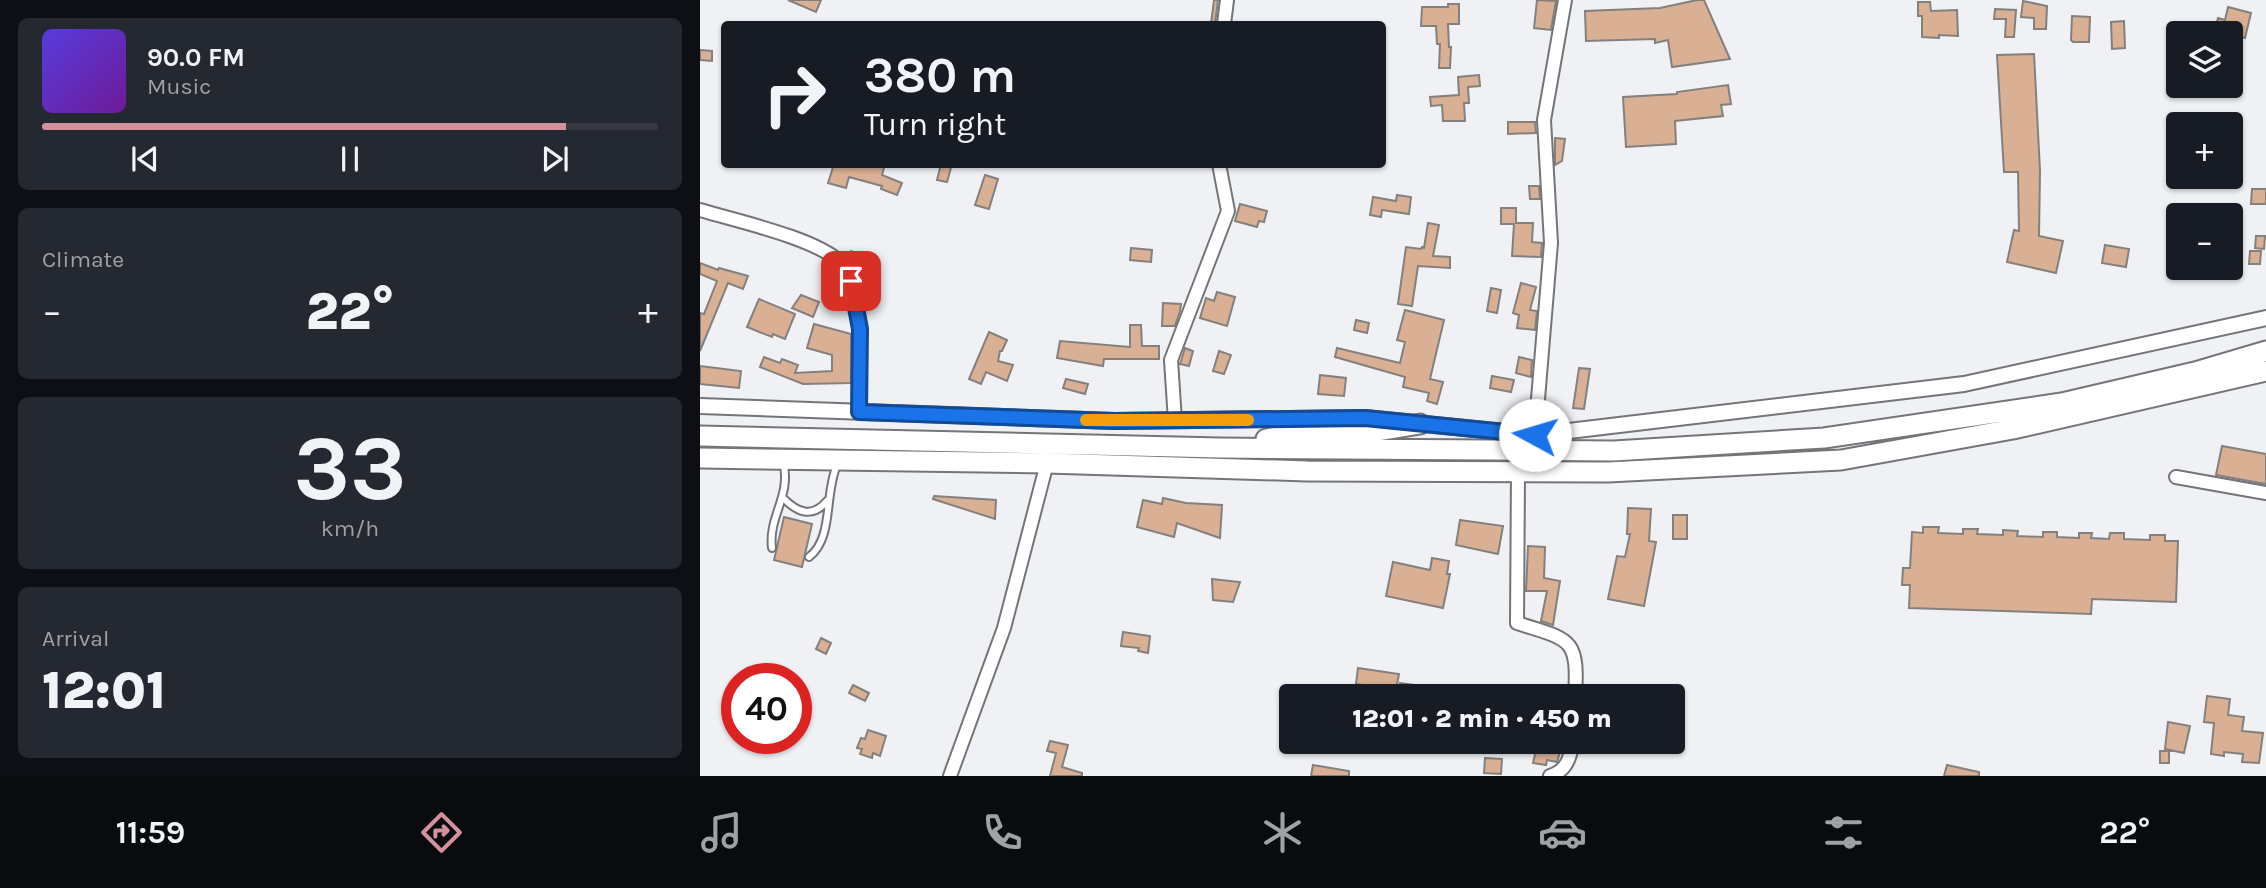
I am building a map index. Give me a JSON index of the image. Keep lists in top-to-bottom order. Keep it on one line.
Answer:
{"page":{"map_buttons":["+","−"],"turn":["380 m","Turn right"],"song":["90.0 FM","Music"],"tile":["Climate",["33","km/h"],["Arrival","12:01"]],"heat":["−","22°","+"],"limit":"40","trip":"12:01 · 2 min · 450 m","tabs":["11:59","22°"]}}
